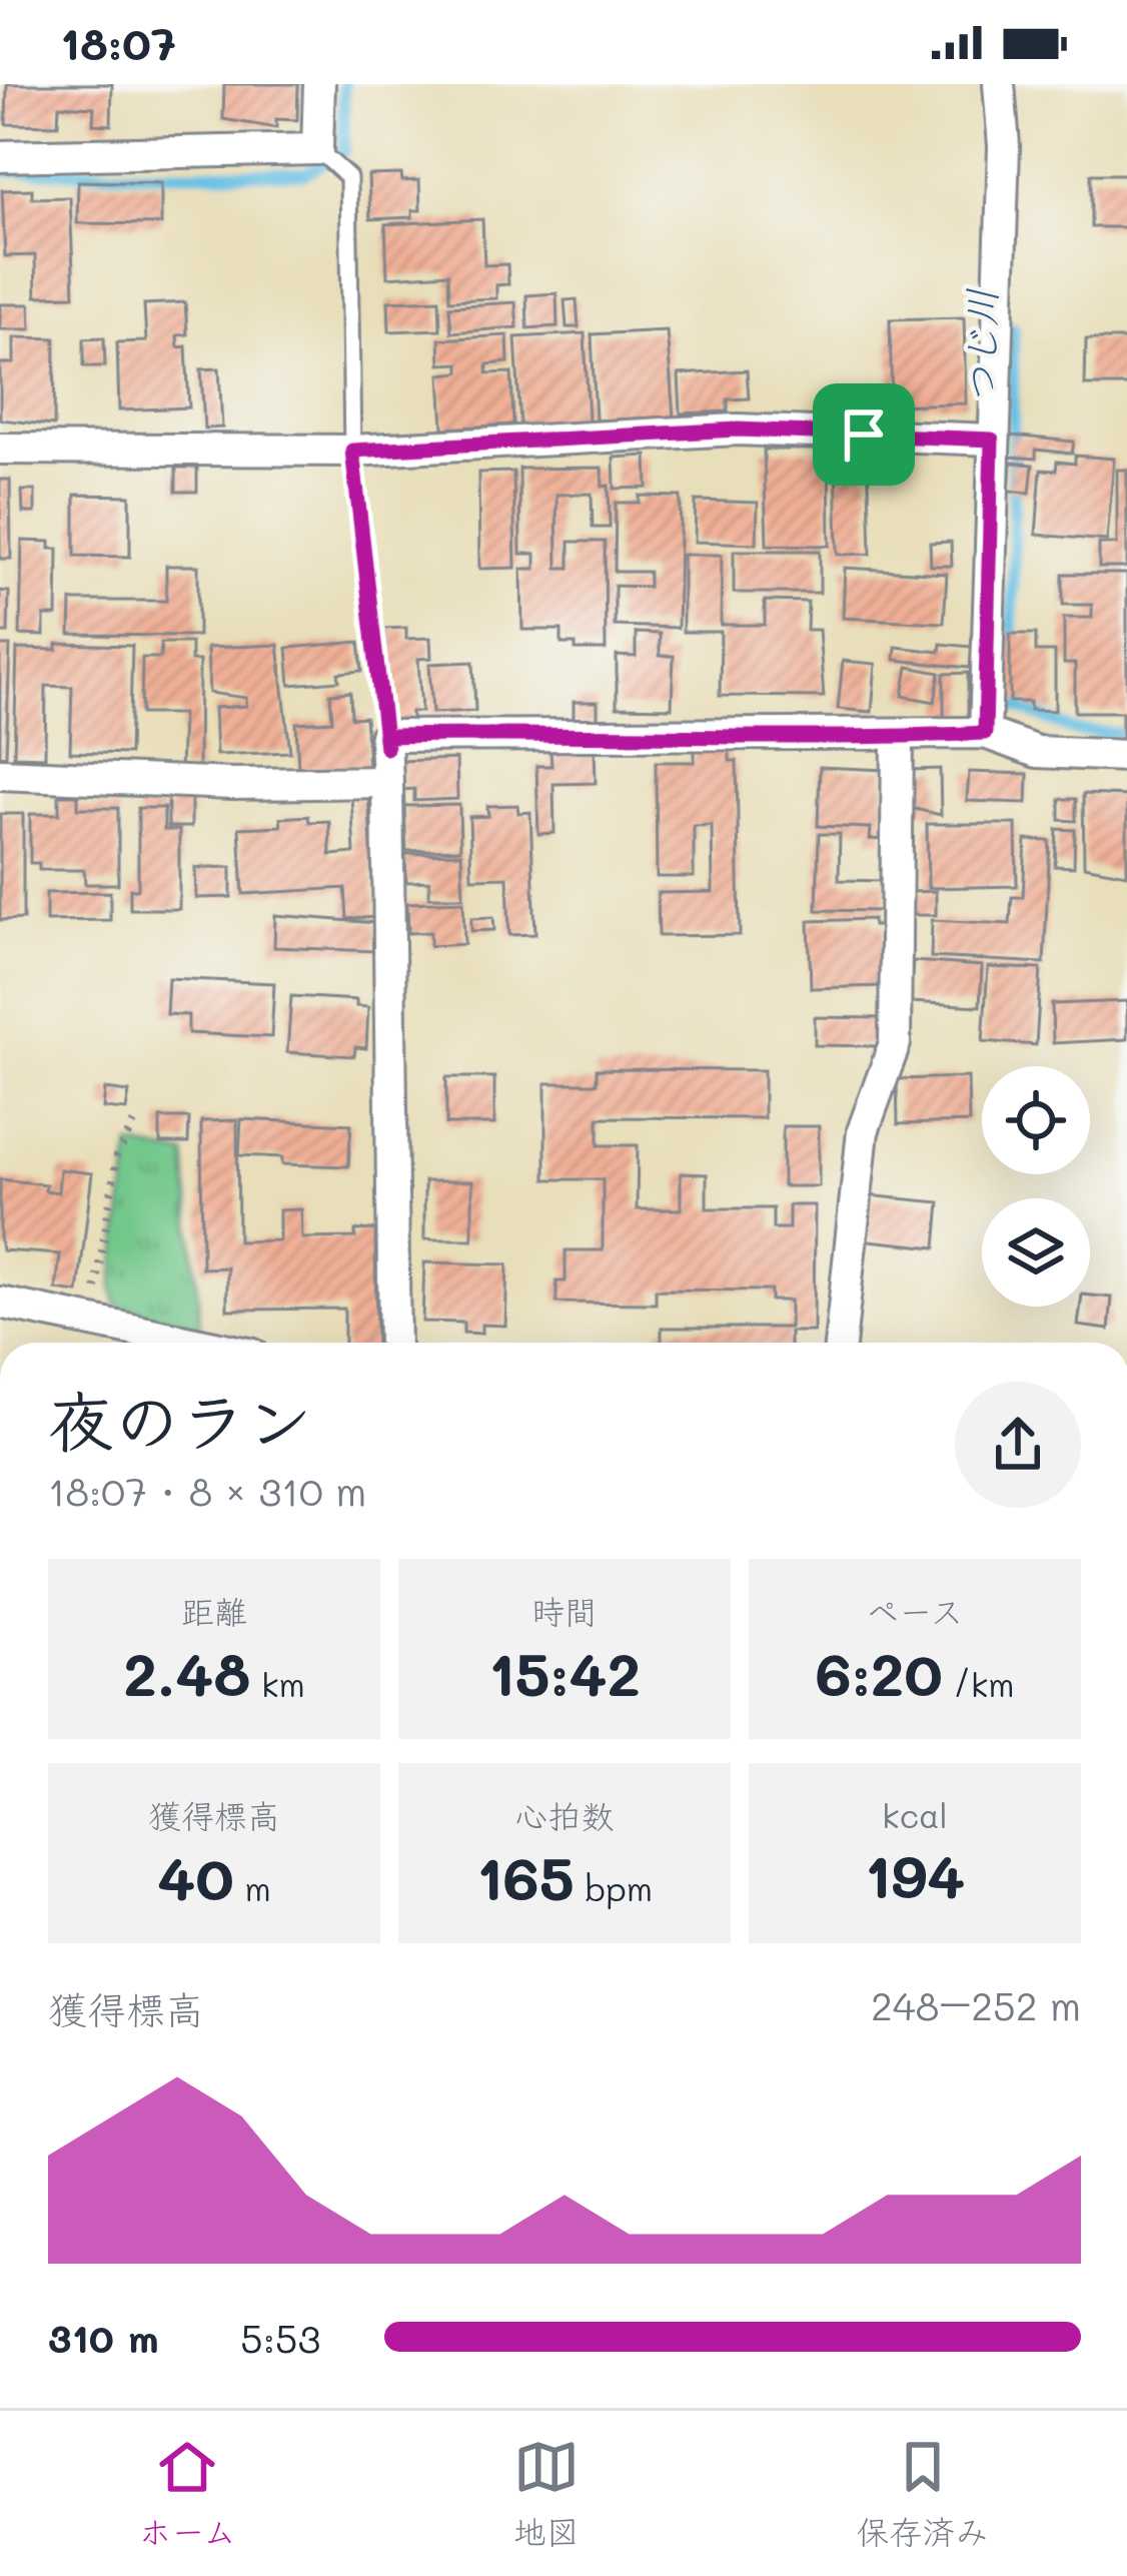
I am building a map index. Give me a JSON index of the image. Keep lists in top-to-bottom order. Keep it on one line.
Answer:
{"water":["つじ川"],"page":{"status":"18:07","heading":["夜のラン","18:07 · 8 × 310 m"],"stats":[["距離","2.48 km"],["時間","15:42"],["ペース","6:20 /km"],["獲得標高","40 m"],["心拍数","165 bpm"],["kcal","194"]],"chart":["獲得標高","248–252 m"],"list":[{"name":"310 m","note":"5:53"}],"tabs":["ホーム","地図","保存済み"]}}
